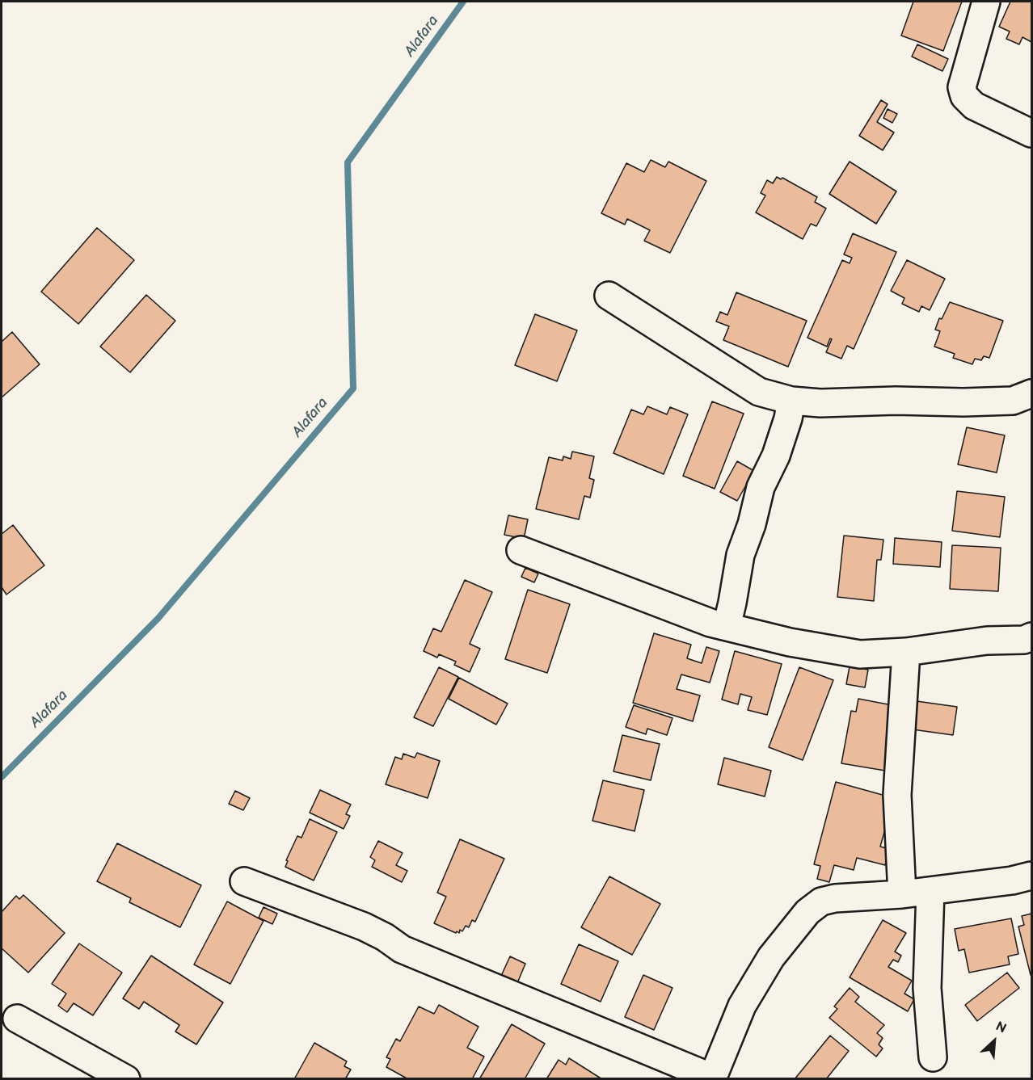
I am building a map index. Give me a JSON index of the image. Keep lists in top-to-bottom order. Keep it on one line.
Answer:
{"water":["Alafara"],"north":"top right"}
